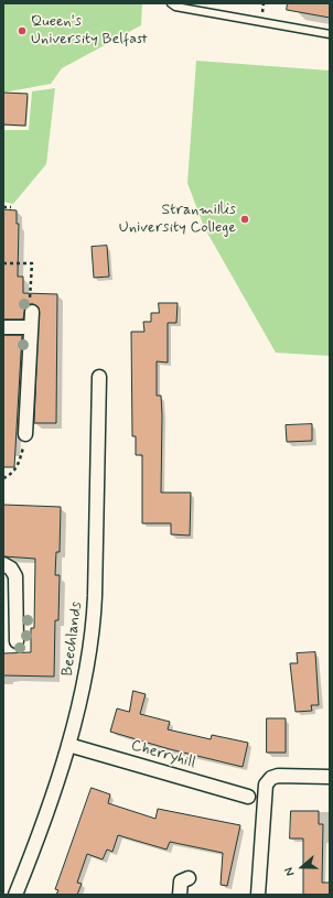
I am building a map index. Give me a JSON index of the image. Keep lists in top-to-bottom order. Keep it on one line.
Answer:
{"streets":{"street":["Beechlands","Cherryhill"]},"crossings":[["Beechlands","Cherryhill"]],"places":["Queen's University Belfast","Stranmillis University College"],"north":"left"}
